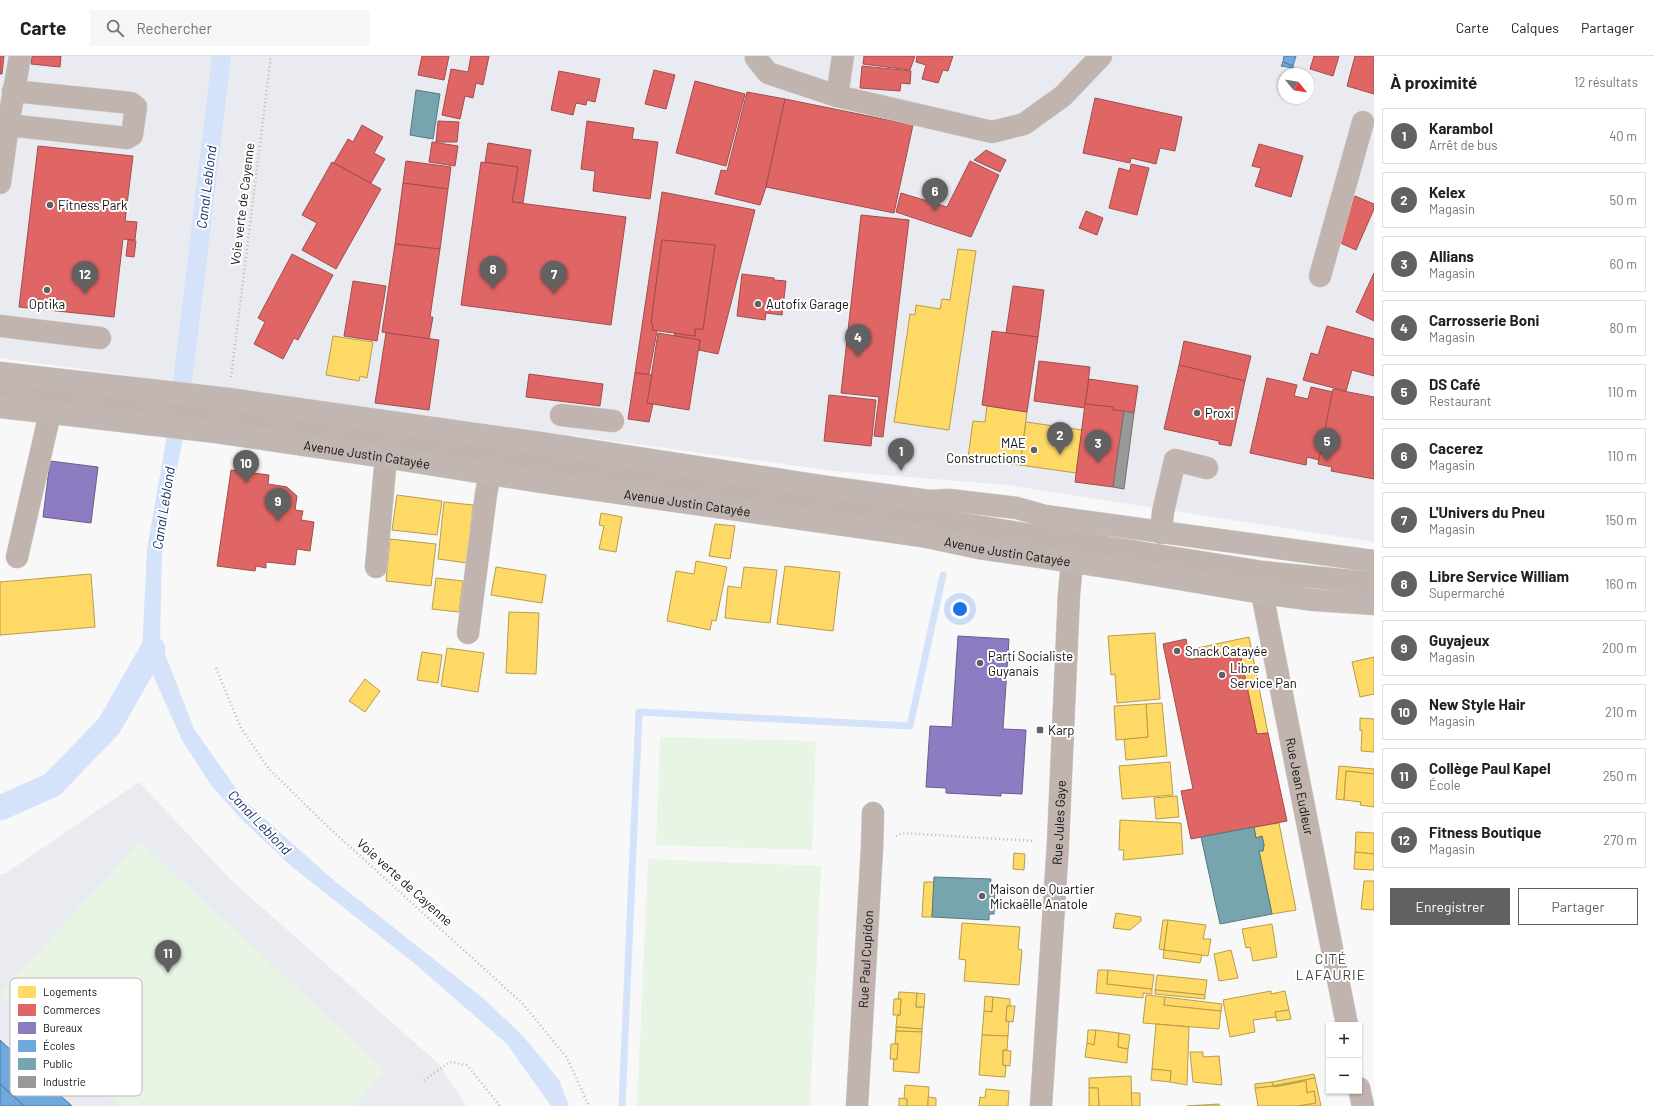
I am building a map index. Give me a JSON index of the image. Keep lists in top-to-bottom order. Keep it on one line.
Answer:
{"streets":{"main road":["Avenue Justin Catayée"],"street":["Rue Jean Eudleur","Rue Jules Gaye","Rue Paul Cupidon"],"path":["Voie verte de Cayenne"]},"crossings":[["Voie verte de Cayenne","Avenue Justin Catayée"],["Avenue Justin Catayée","Rue Jean Eudleur"],["Avenue Justin Catayée","Rue Jules Gaye"]],"districts":["CITÉ LAFAURIE"],"water":["Canal Leblond"],"places":{"other":["Fitness Park","Optika","Autofix Garage","Proxi","MAE Constructions","Snack Catayée","Parti Socialiste Guyanais","Libre Service Pan","Maison de Quartier Mickaëlle Anatole"],"transit":["Karp"]},"legend":["Logements","Commerces","Bureaux","Écoles","Public","Industrie"],"north":"bottom right","page":{"header":"Carte","search":"Rechercher","nav":["Carte","Calques","Partager"],"heading":["À proximité","12 résultats"],"list":[{"mark":"1","name":"Karambol","note":"Arrêt de bus","value":"40 m"},{"mark":"2","name":"Kelex","note":"Magasin","value":"50 m"},{"mark":"3","name":"Allians","note":"Magasin","value":"60 m"},{"mark":"4","name":"Carrosserie Boni","note":"Magasin","value":"80 m"},{"mark":"5","name":"DS Café","note":"Restaurant","value":"110 m"},{"mark":"6","name":"Cacerez","note":"Magasin","value":"110 m"},{"mark":"7","name":"L'Univers du Pneu","note":"Magasin","value":"150 m"},{"mark":"8","name":"Libre Service William","note":"Supermarché","value":"160 m"},{"mark":"9","name":"Guyajeux","note":"Magasin","value":"200 m"},{"mark":"10","name":"New Style Hair","note":"Magasin","value":"210 m"},{"mark":"11","name":"Collège Paul Kapel","note":"École","value":"250 m"},{"mark":"12","name":"Fitness Boutique","note":"Magasin","value":"270 m"}],"pins":["6","8","7","12","4","2","5","3","1","10","9","11"],"buttons":["Enregistrer","Partager"],"map_buttons":["+","−"]}}
